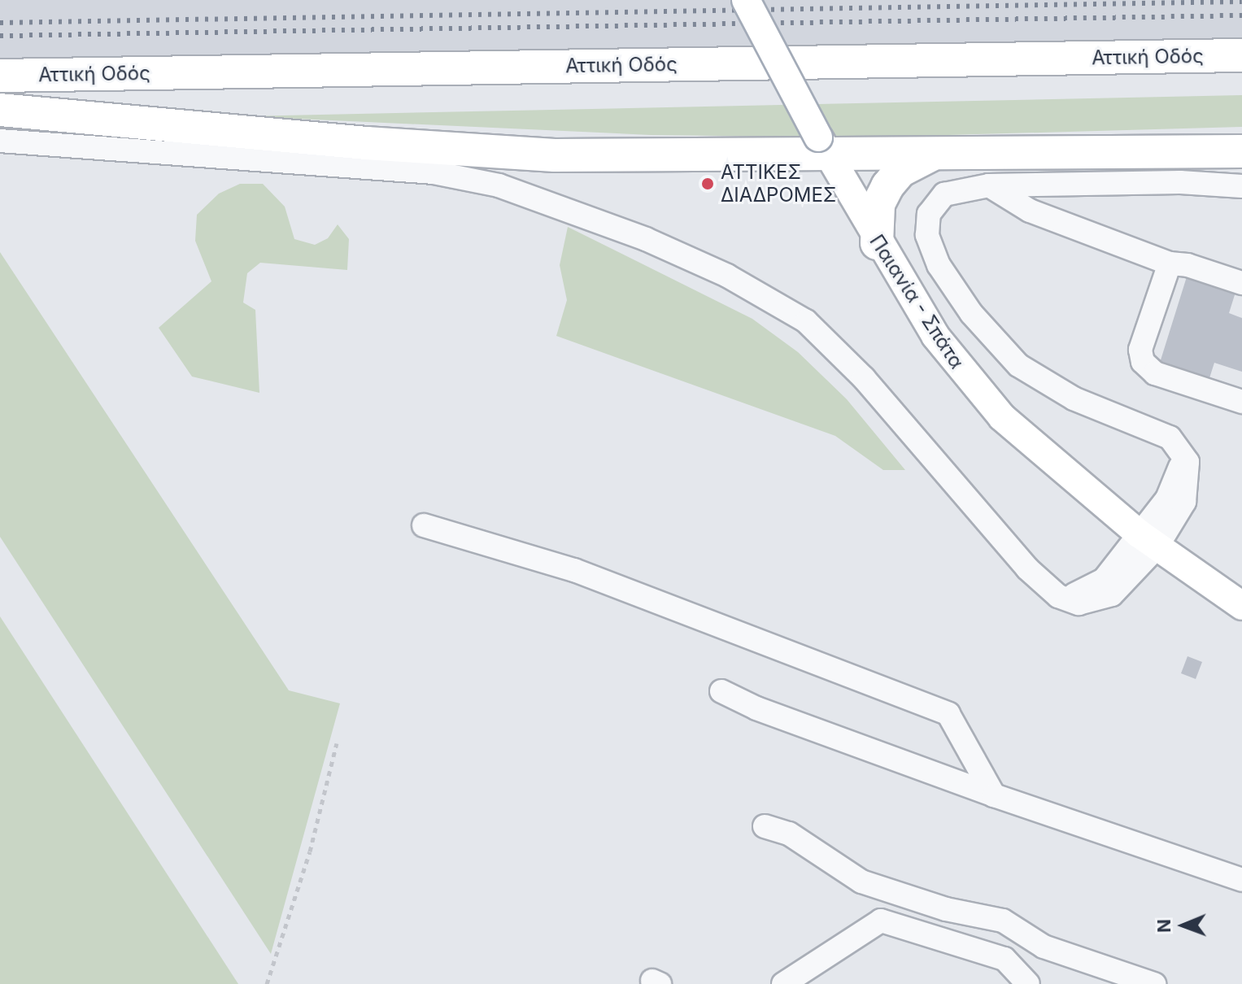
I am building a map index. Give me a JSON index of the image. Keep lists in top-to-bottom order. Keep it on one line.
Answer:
{"streets":{"highway":["Αττική Οδός"],"main road":["Παιανία - Σπάτα"]},"places":["ΑΤΤΙΚΕΣ ΔΙΑΔΡΟΜΕΣ"],"north":"left"}
